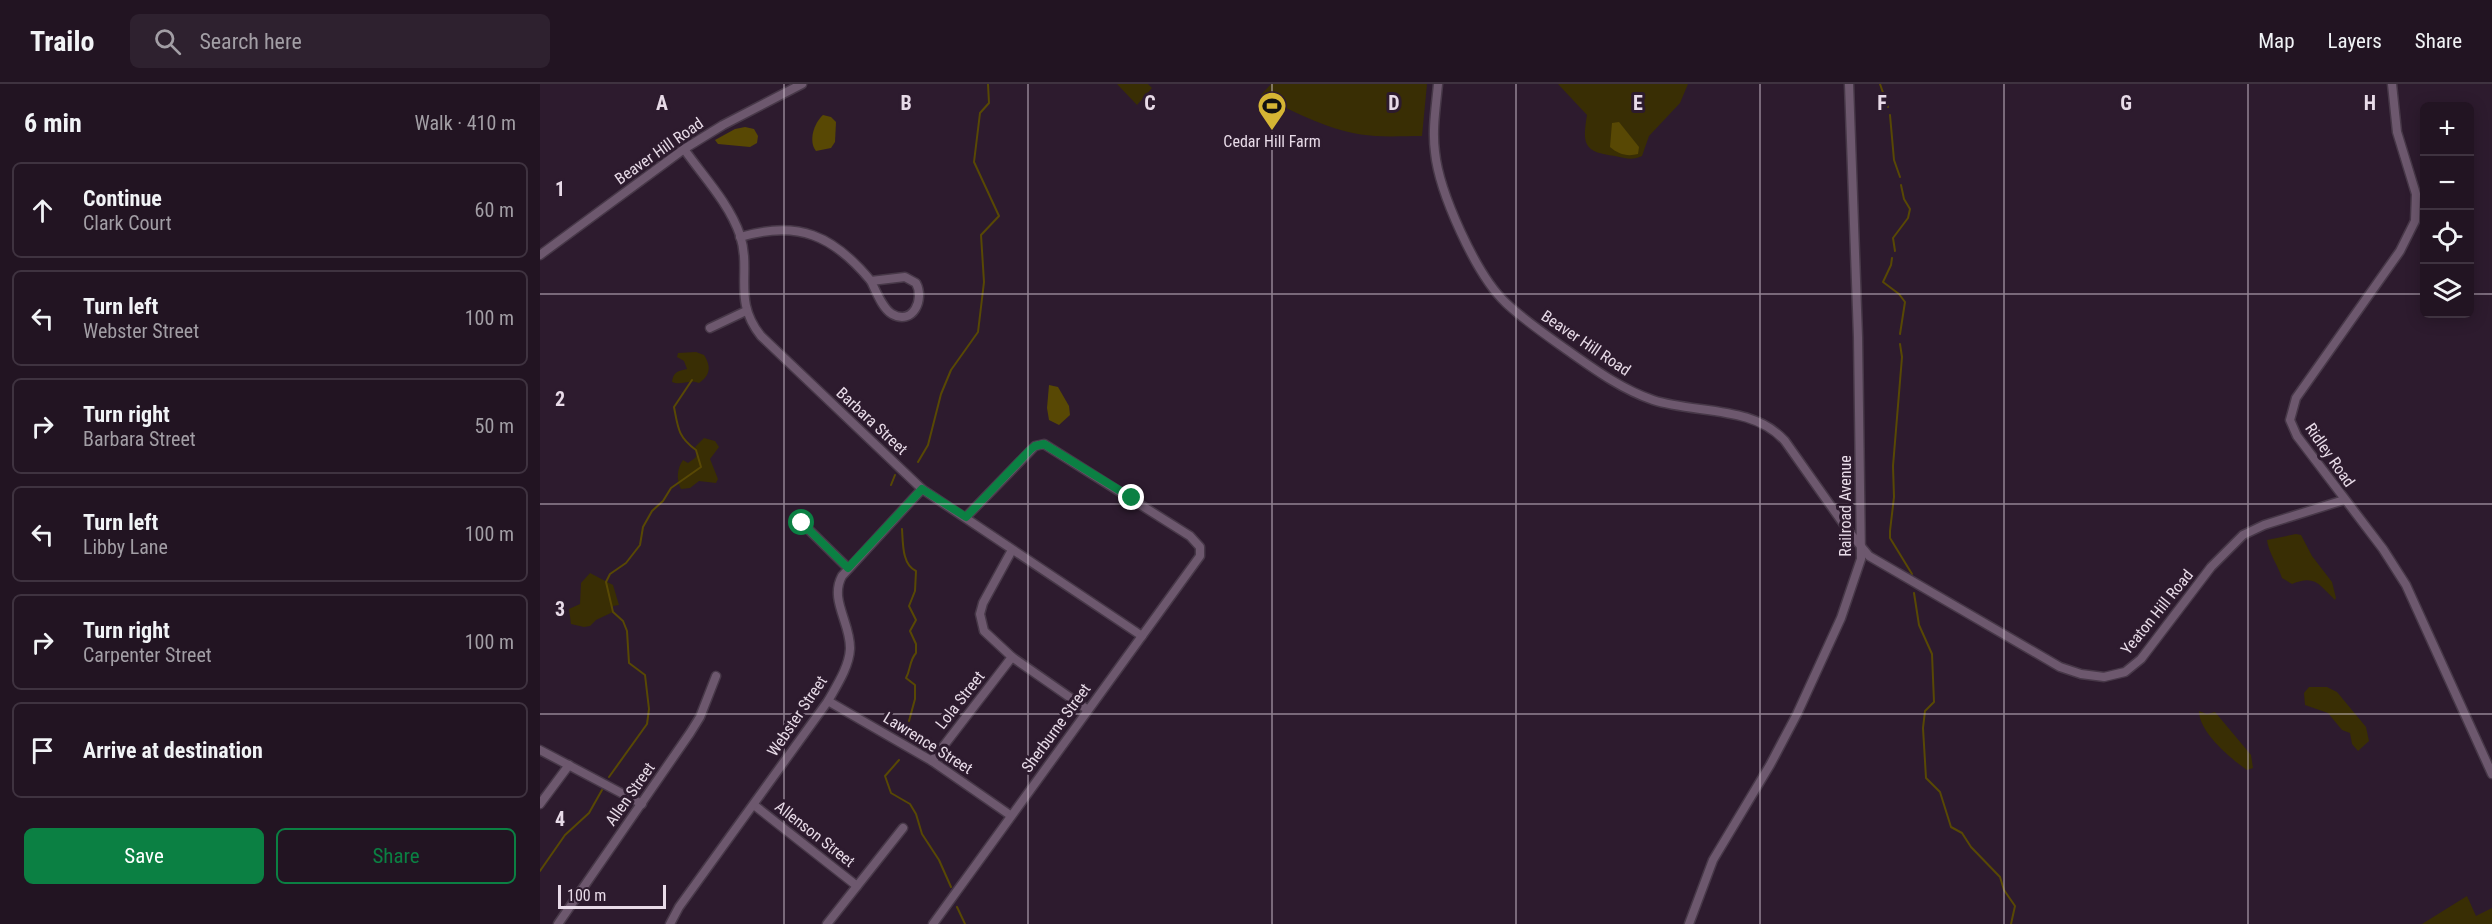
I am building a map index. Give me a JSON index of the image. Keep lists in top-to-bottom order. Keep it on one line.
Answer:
{"streets":{"street":["Beaver Hill Road","Barbara Street","Ridley Road","Railroad Avenue","Yeaton Hill Road","Lola Street","Webster Street","Sherburne Street","Lawrence Street","Allen Street","Allenson Street"]},"crossings":[["Beaver Hill Road","Barbara Street"],["Beaver Hill Road","Railroad Avenue"],["Beaver Hill Road","Yeaton Hill Road"],["Barbara Street","Webster Street"],["Barbara Street","Sherburne Street"],["Ridley Road","Yeaton Hill Road"],["Railroad Avenue","Yeaton Hill Road"],["Lola Street","Lawrence Street"],["Webster Street","Lawrence Street"],["Webster Street","Allenson Street"],["Sherburne Street","Lawrence Street"]],"places":{"sports":["Cedar Hill Farm"]},"scale_bar":"100 m","page":{"header":"Trailo","search":"Search here","nav":["Map","Layers","Share"],"heading":["6 min","Walk · 410 m"],"map_buttons":["+","−"],"list":[["Continue","Clark Court","60 m"],["Turn left","Webster Street","100 m"],["Turn right","Barbara Street","50 m"],["Turn left","Libby Lane","100 m"],["Turn right","Carpenter Street","100 m"],"Arrive at destination"],"buttons":["Save","Share"],"scale":"100 m"},"grid":{"columns":["A","B","C","D","E","F","G","H"],"rows":["1","2","3","4"]}}
